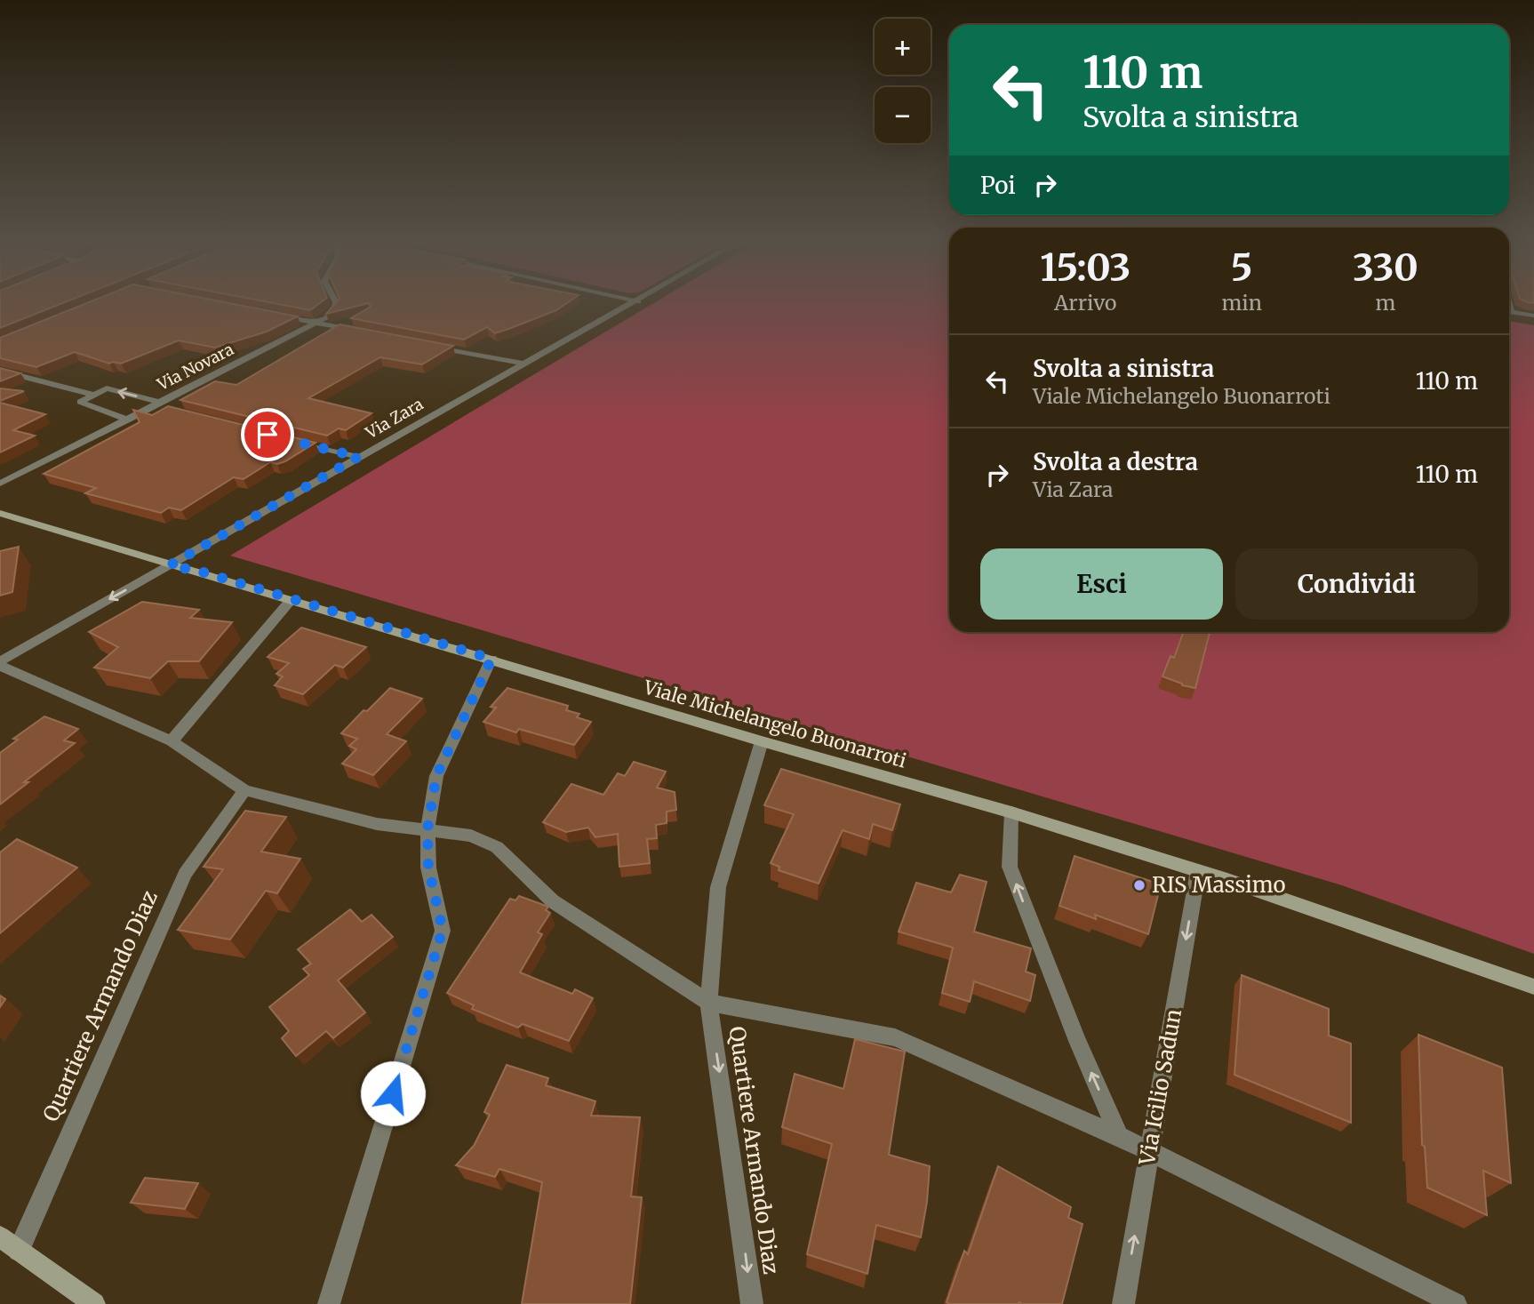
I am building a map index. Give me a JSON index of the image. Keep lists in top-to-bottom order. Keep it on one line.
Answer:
{"streets":{"street":["Via Novara","Via Zara","Viale Michelangelo Buonarroti","Quartiere Armando Diaz","Via Icilio Sadun"]},"crossings":[["Via Zara","Viale Michelangelo Buonarroti"],["Via Zara","Quartiere Armando Diaz"],["Viale Michelangelo Buonarroti","Quartiere Armando Diaz"],["Viale Michelangelo Buonarroti","Via Icilio Sadun"],["Quartiere Armando Diaz","Via Icilio Sadun"]],"places":["RIS Massimo"],"page":{"map_buttons":["+","−"],"turn":["110 m","Svolta a sinistra"],"then":"Poi","eta":["15:03","Arrivo","5","min","330","m"],"list":[{"name":"Svolta a sinistra","note":"Viale Michelangelo Buonarroti","value":"110 m"},{"name":"Svolta a destra","note":"Via Zara","value":"110 m"}],"buttons":["Esci","Condividi"]}}
